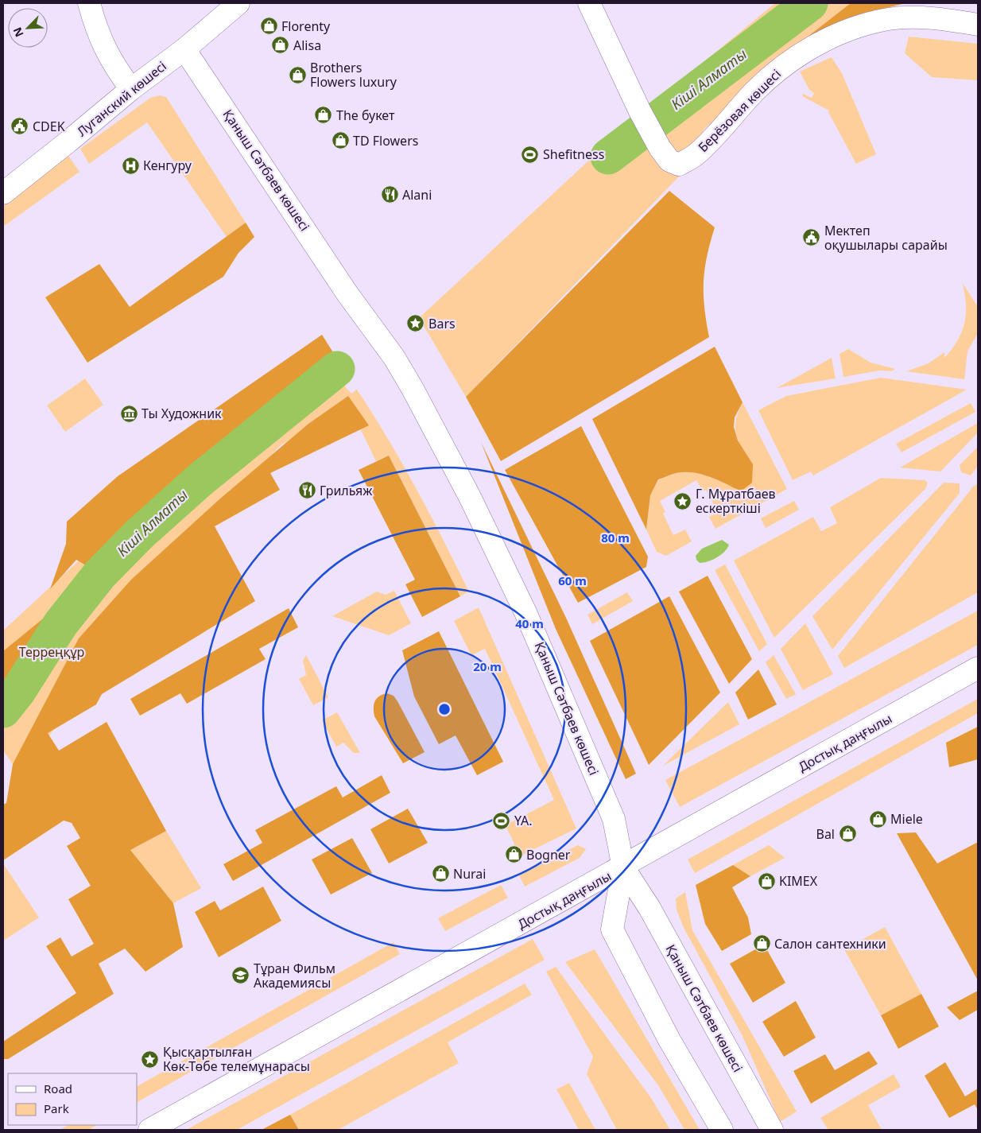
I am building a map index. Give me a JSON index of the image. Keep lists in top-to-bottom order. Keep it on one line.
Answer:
{"streets":{"street":["Луганский көшесі","Берёзовая көшесі","Қаныш Сәтбаев көшесі","Достық даңғылы"]},"crossings":[["Луганский көшесі","Қаныш Сәтбаев көшесі"],["Қаныш Сәтбаев көшесі","Достық даңғылы"]],"water":["Кіші Алматы"],"parks":["Терреңқұр"],"places":{"shop":["Florenty","Alisa","Brothers Flowers luxury","The букет","TD Flowers","Miele","Bal","Bogner","Nurai","KIMEX","Салон сантехники"],"public building":["CDEK","Мектеп оқушылары сарайы"],"sports":["Shefitness","YA."],"hospital":["Кенгуру"],"restaurant":["Alani","Грильяж"],"place":["Bars","Г. Мұратбаев ескерткіші","Қысқартылған Көк-Төбе телемұнарасы"],"museum":["Ты Художник"],"school or university":["Тұран Фильм Академиясы"]},"legend":["Road","Park"],"north":"bottom left","rings":["80 m","60 m","40 m","20 m"]}
